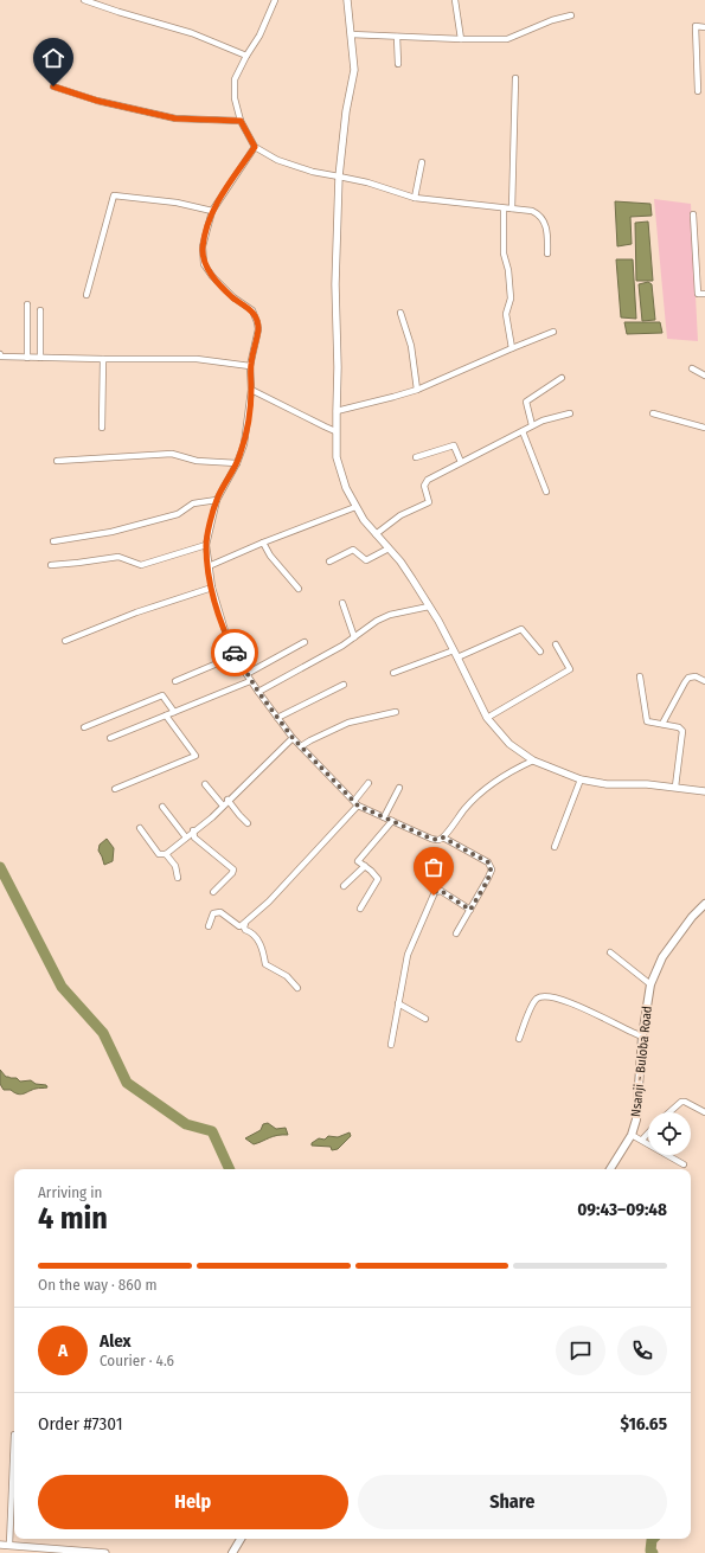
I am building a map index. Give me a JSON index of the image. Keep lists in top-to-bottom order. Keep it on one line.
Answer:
{"streets":{"main road":["Nsanji - Buloba Road"]},"page":{"heading":["4 min","Arriving in","09:43–09:48"],"panel":["Alex","Courier · 4.6","Order #7301","$16.65"],"bar":"On the way · 860 m","round":"A","buttons":["Help","Share"]}}
